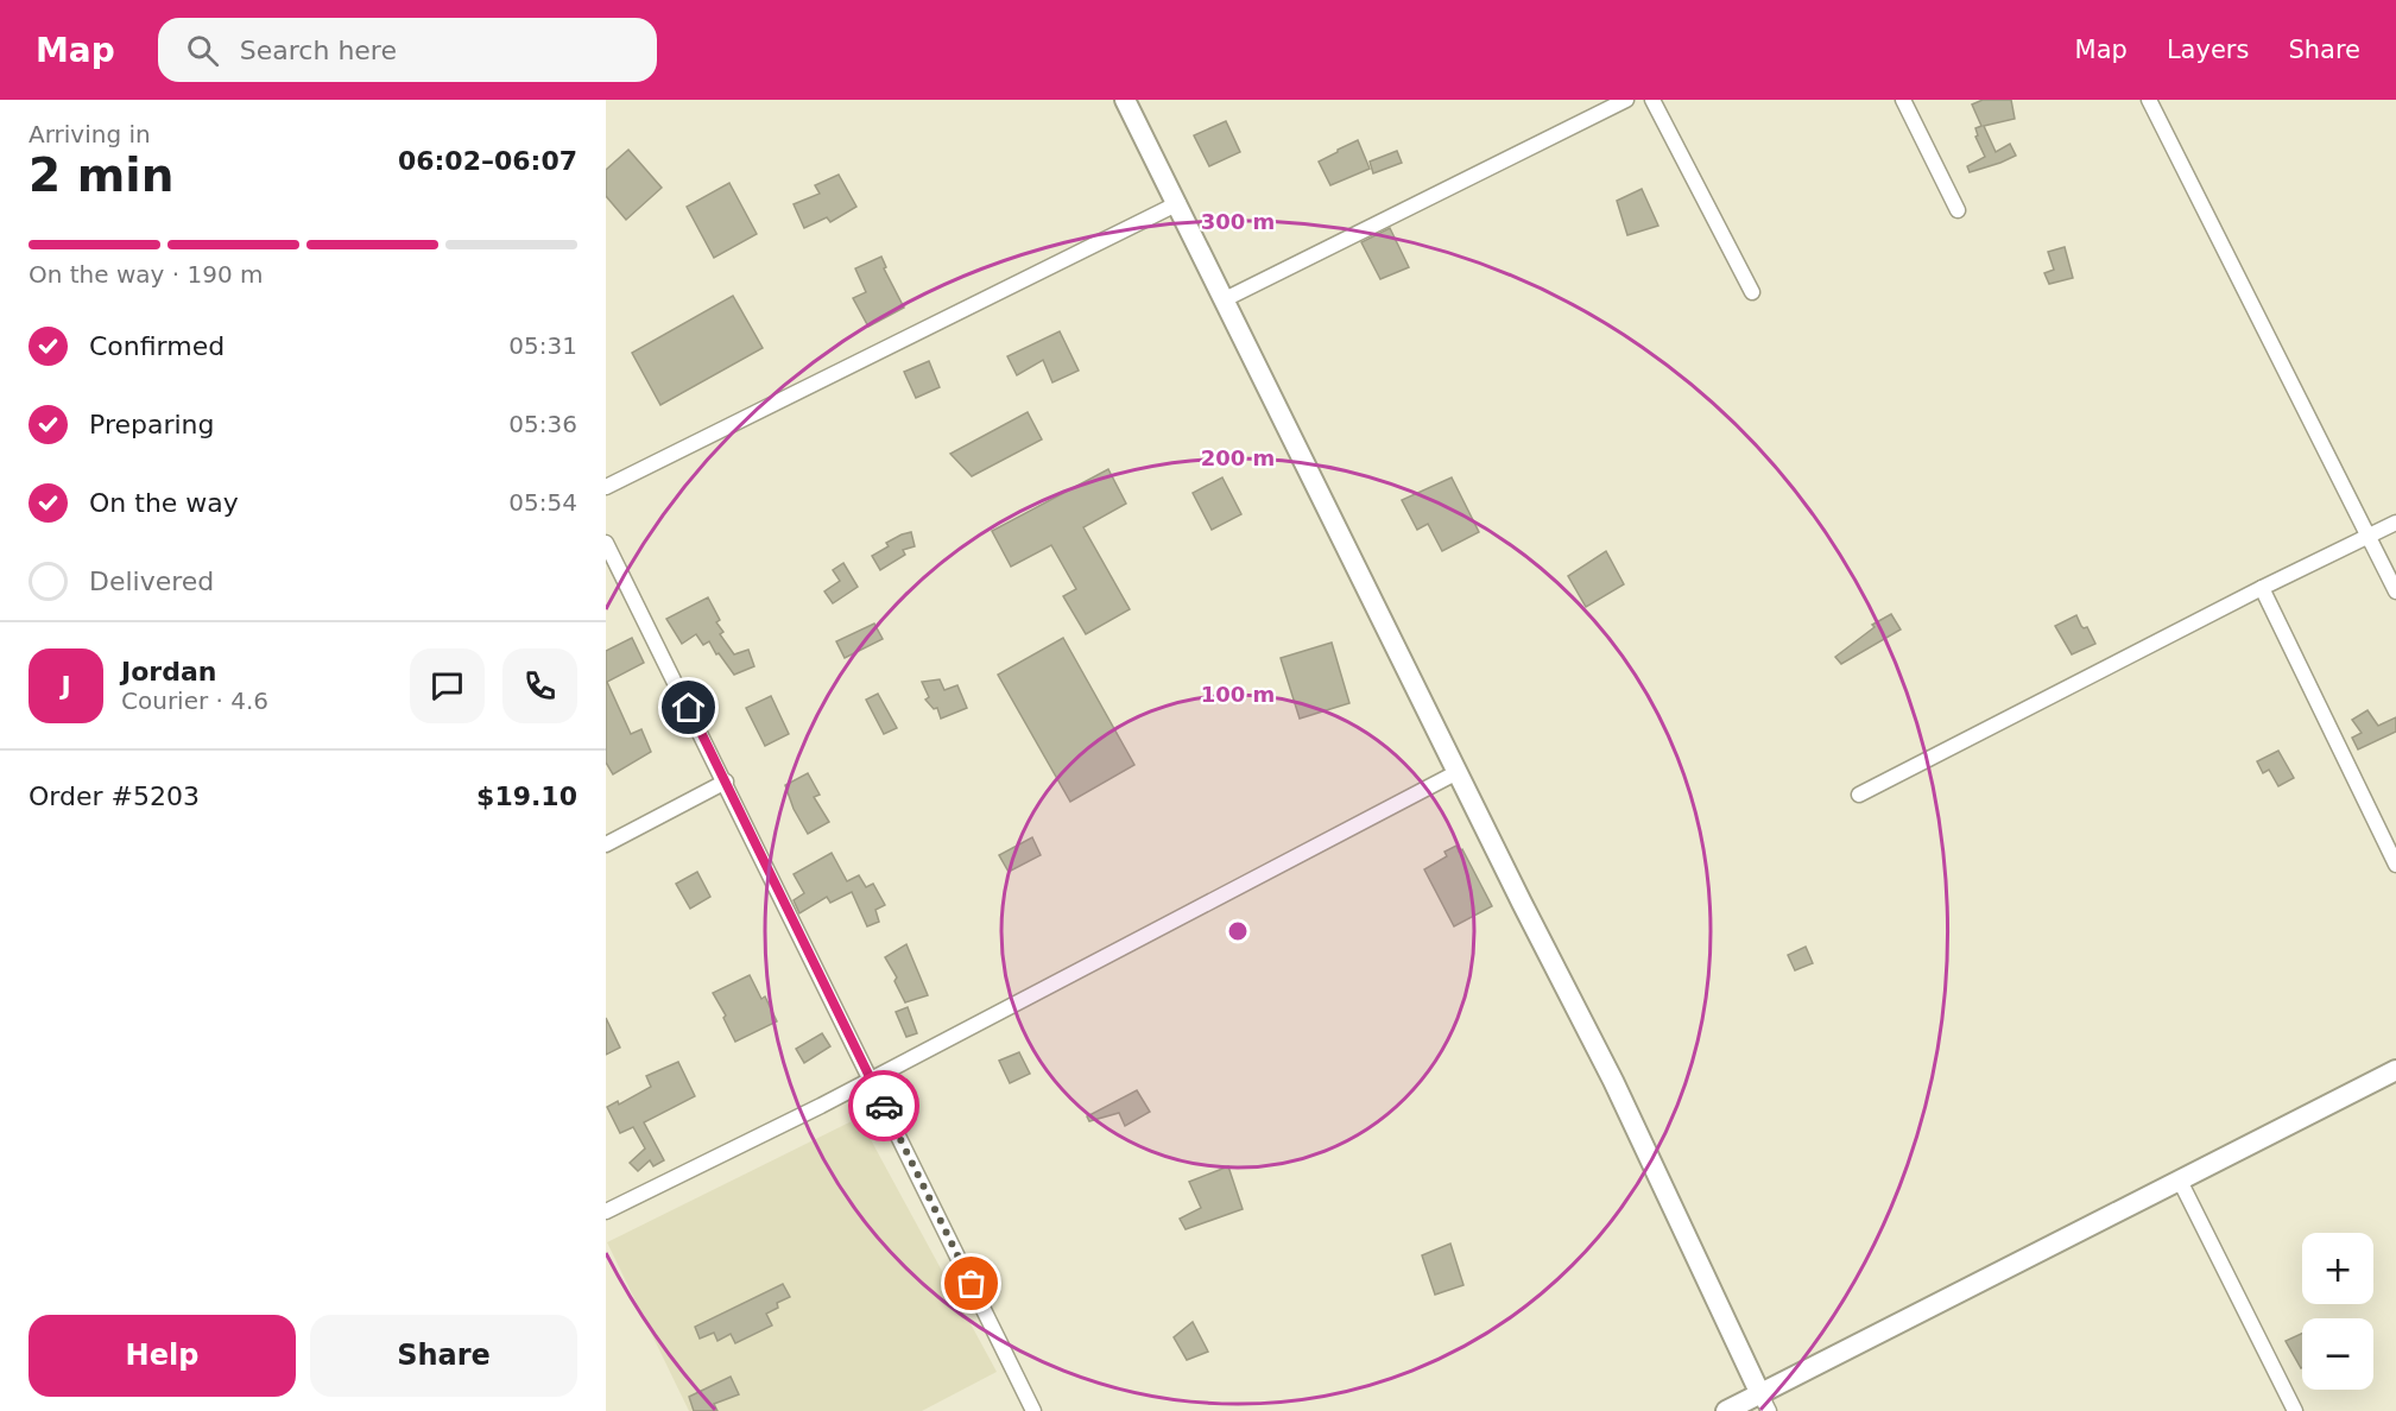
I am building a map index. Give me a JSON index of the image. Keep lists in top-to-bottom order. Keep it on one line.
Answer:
{"page":{"header":"Map","search":"Search here","nav":["Map","Layers","Share"],"heading":["2 min","Arriving in","06:02–06:07"],"panel":["Jordan","Courier · 4.6","Order #5203","$19.10"],"bar":"On the way · 190 m","list":[["Confirmed","05:31"],["Preparing","05:36"],["On the way","05:54"],"Delivered"],"round":"J","map_buttons":["+","−"],"buttons":["Help","Share"]},"rings":["300 m","200 m","100 m"]}
